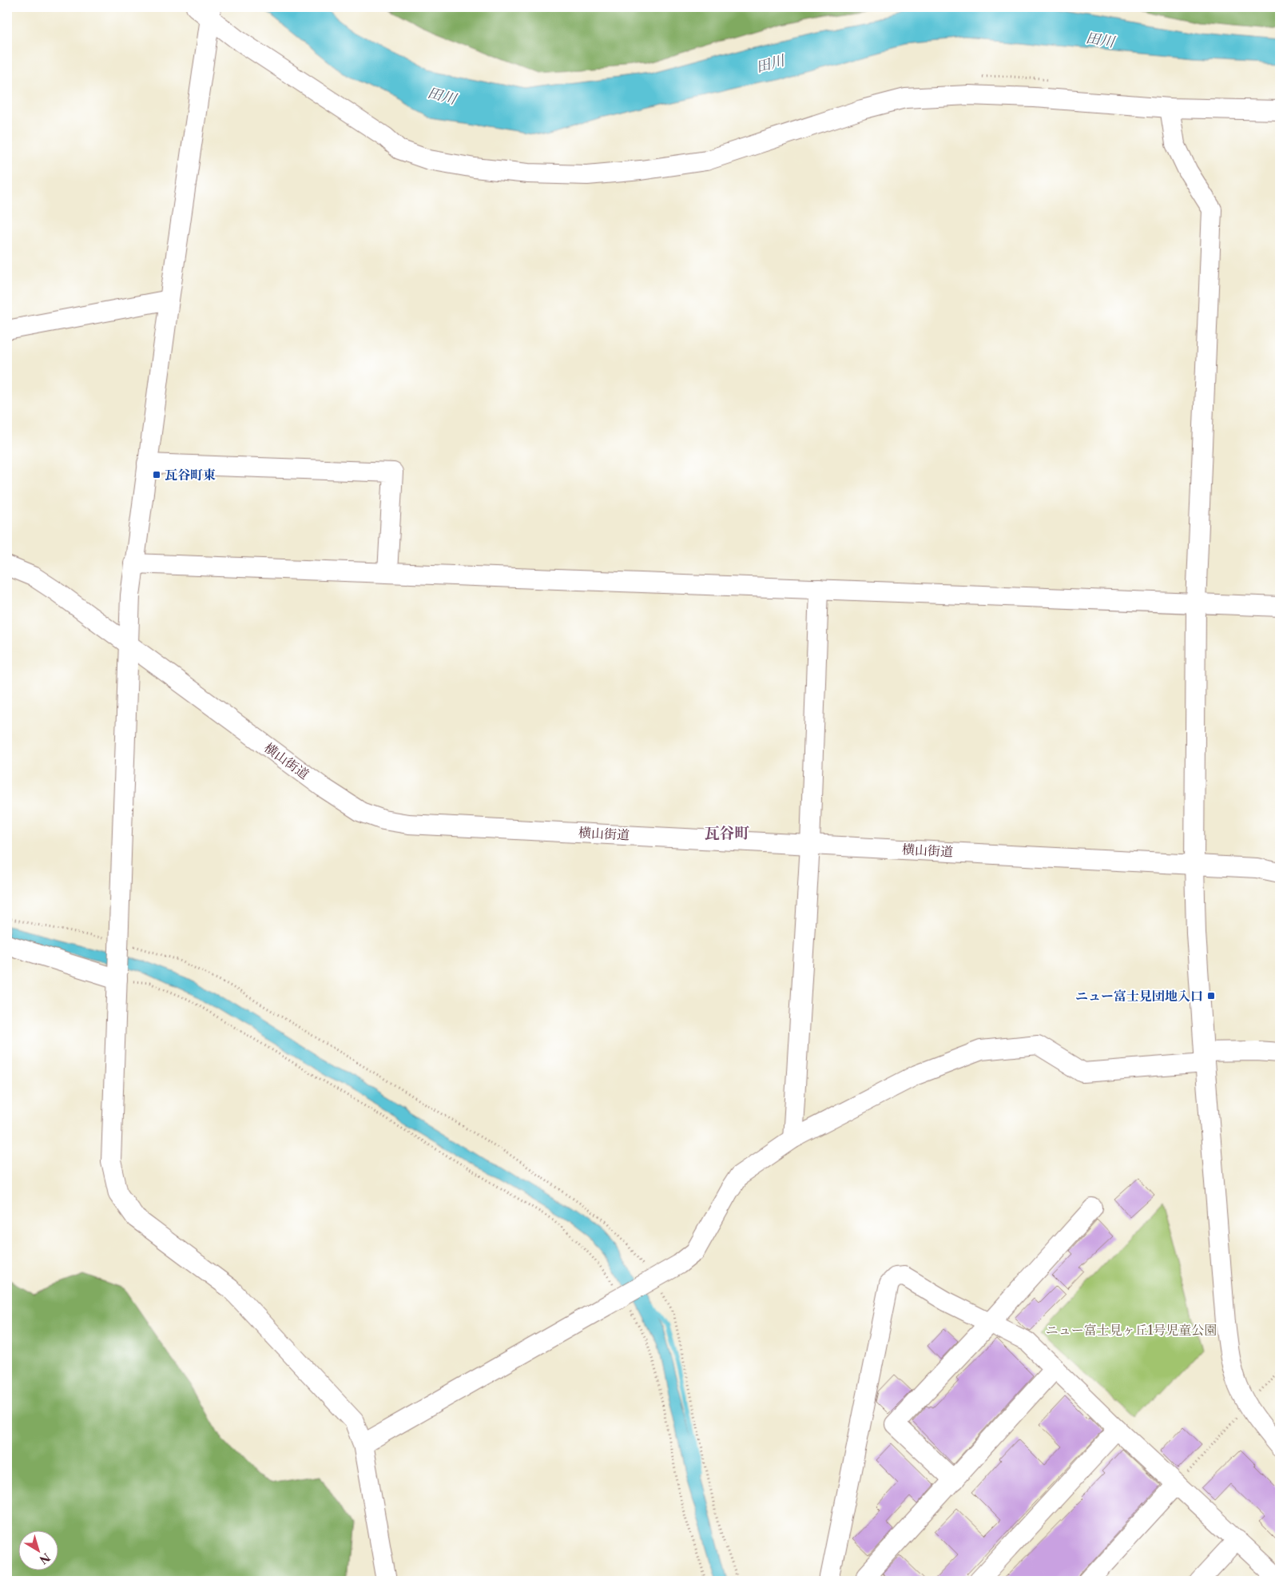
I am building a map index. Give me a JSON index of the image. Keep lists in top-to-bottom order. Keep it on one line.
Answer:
{"streets":{"street":["横山街道"]},"districts":["瓦谷町"],"water":["田川"],"parks":["ニュー富士見ヶ丘1号児童公園"],"places":{"transit":["瓦谷町東","ニュー富士見団地入口"]},"north":"bottom right"}
